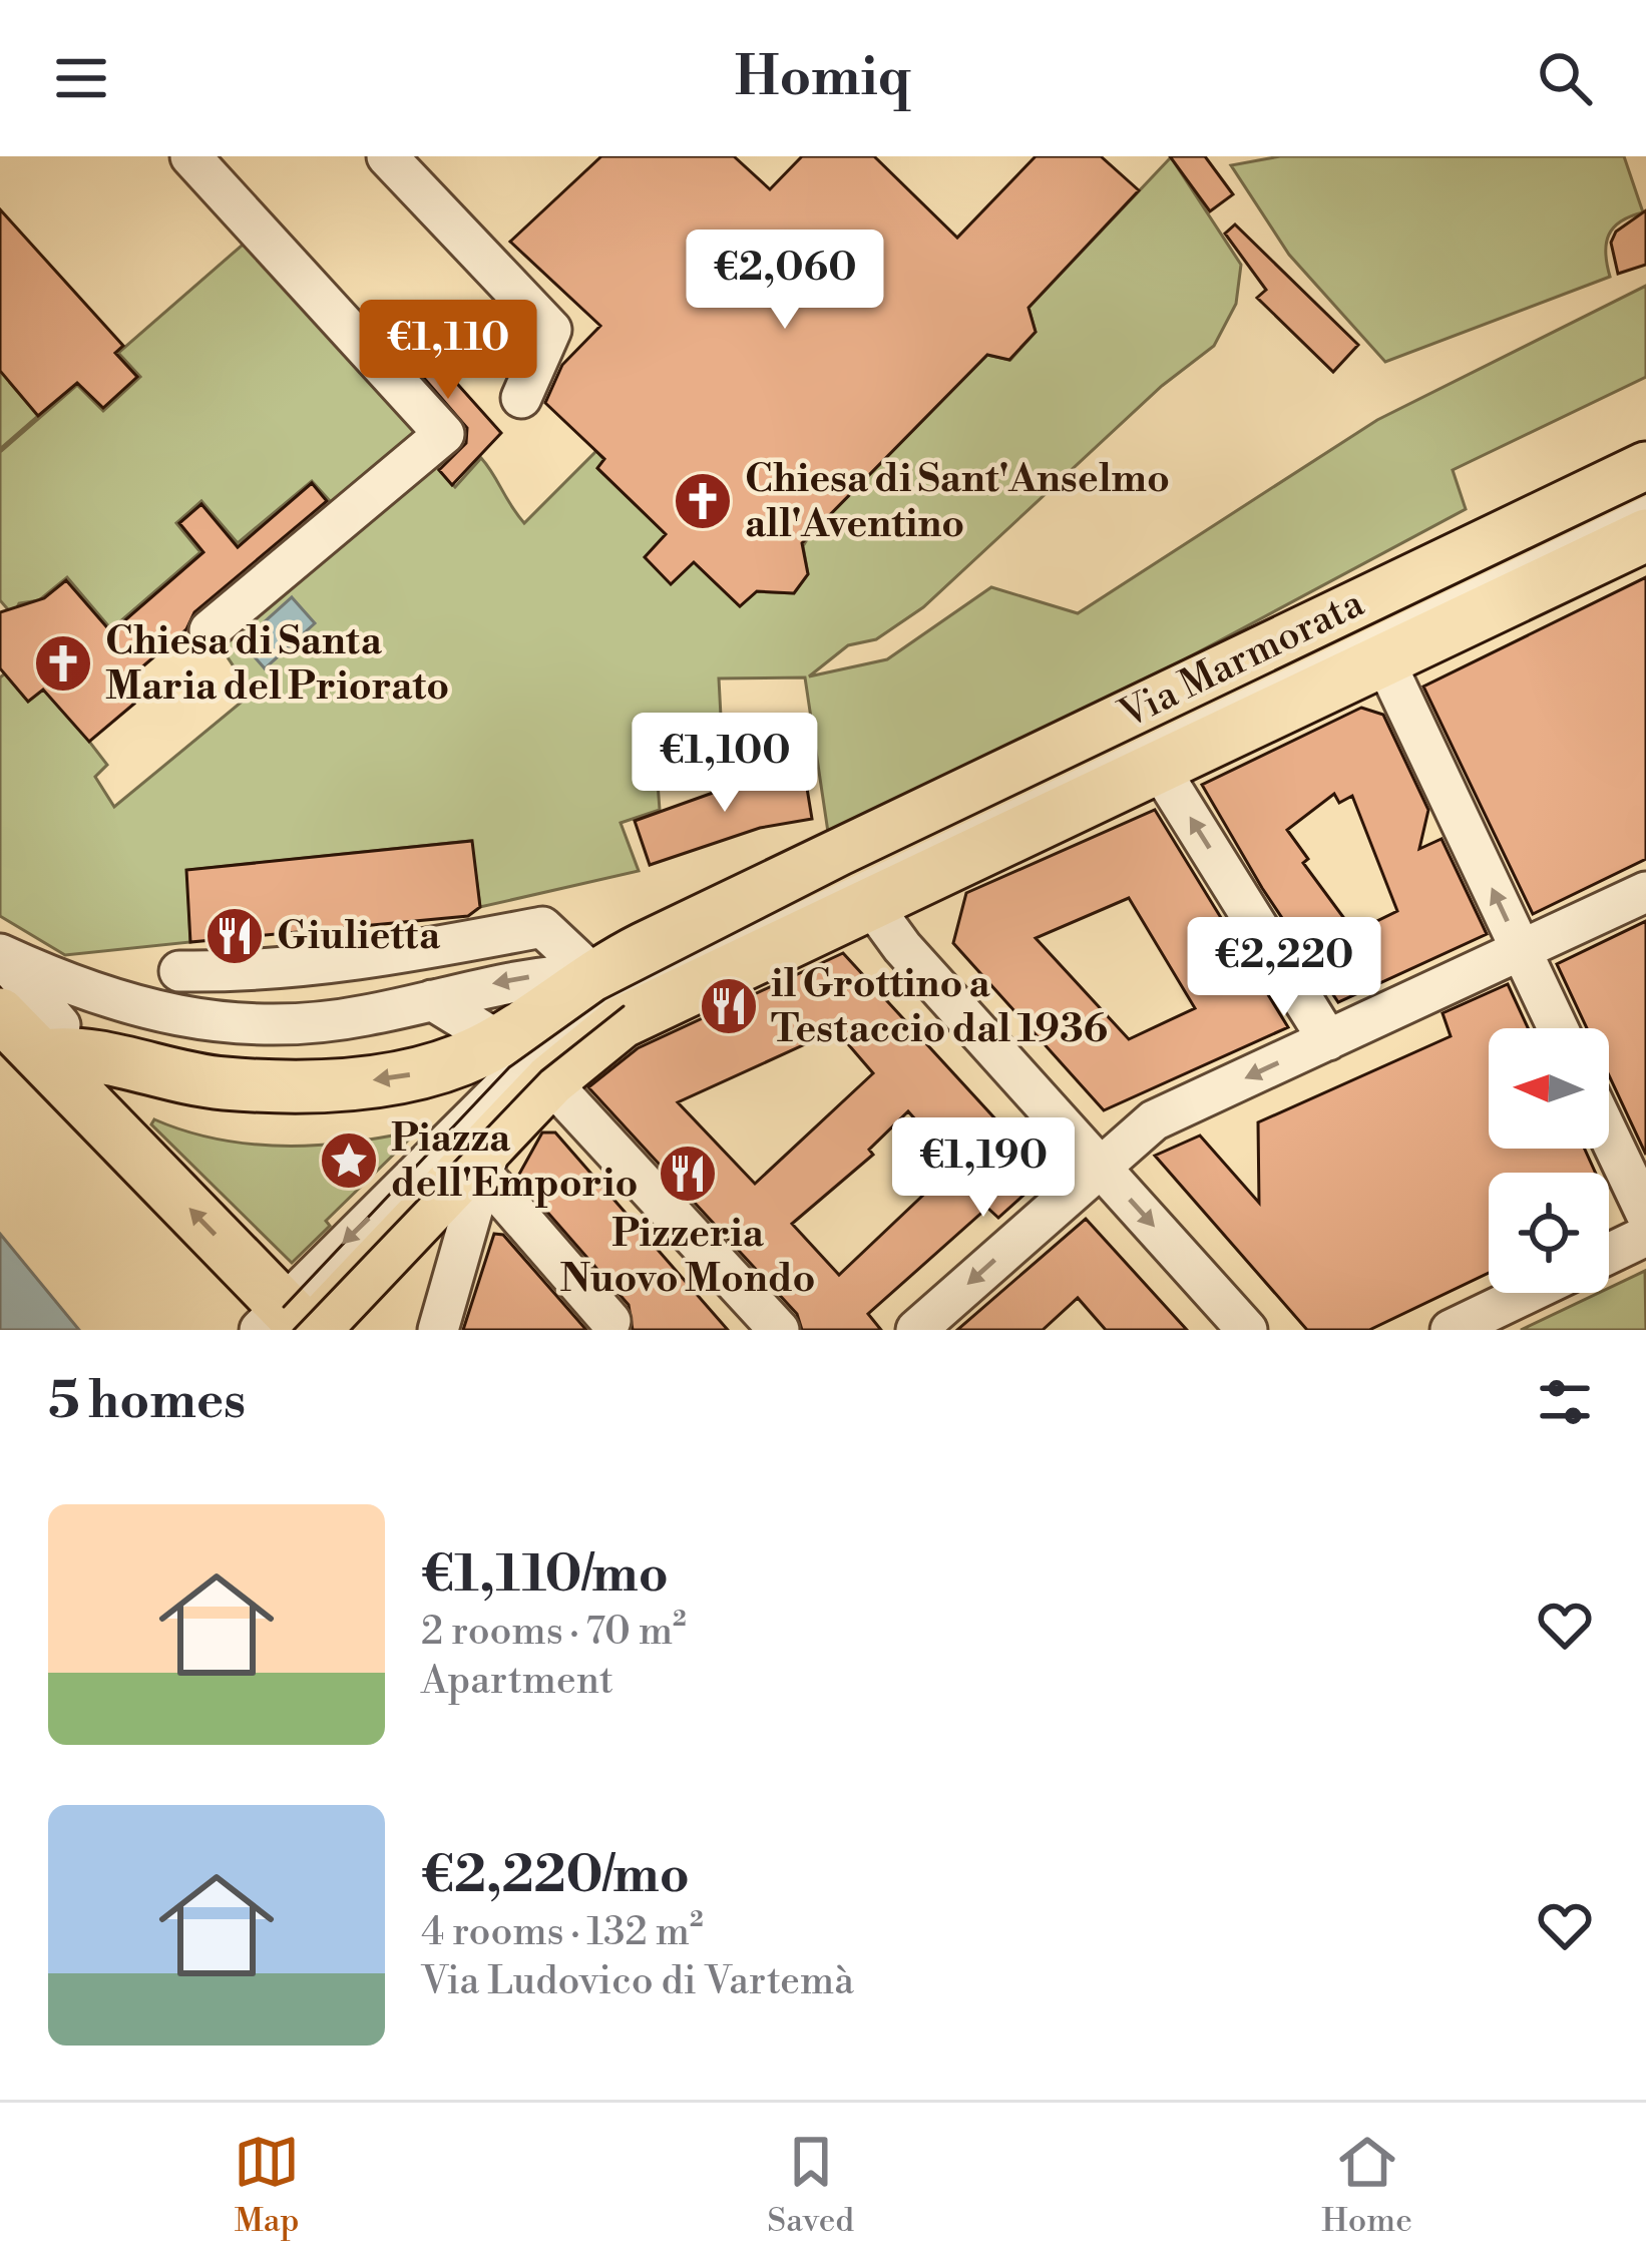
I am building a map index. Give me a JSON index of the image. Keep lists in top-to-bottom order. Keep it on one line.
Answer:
{"streets":{"main road":["Via Marmorata"]},"places":{"church":["Chiesa di Sant'Anselmo all'Aventino","Chiesa di Santa Maria del Priorato"],"restaurant":["Giulietta","il Grottino a Testaccio dal 1936","Pizzeria Nuovo Mondo"],"place":["Piazza dell'Emporio"]},"north":"left","page":{"header":"Homiq","price":["€2,060","€1,110","€1,100","€2,220","€1,190"],"heading":"5 homes","list":[{"name":"€1,110/mo","note":"2 rooms · 70 m² · Apartment"},{"name":"€2,220/mo","note":"4 rooms · 132 m² · Via Ludovico di Vartemà"}],"tabs":["Map","Saved","Home"]}}
